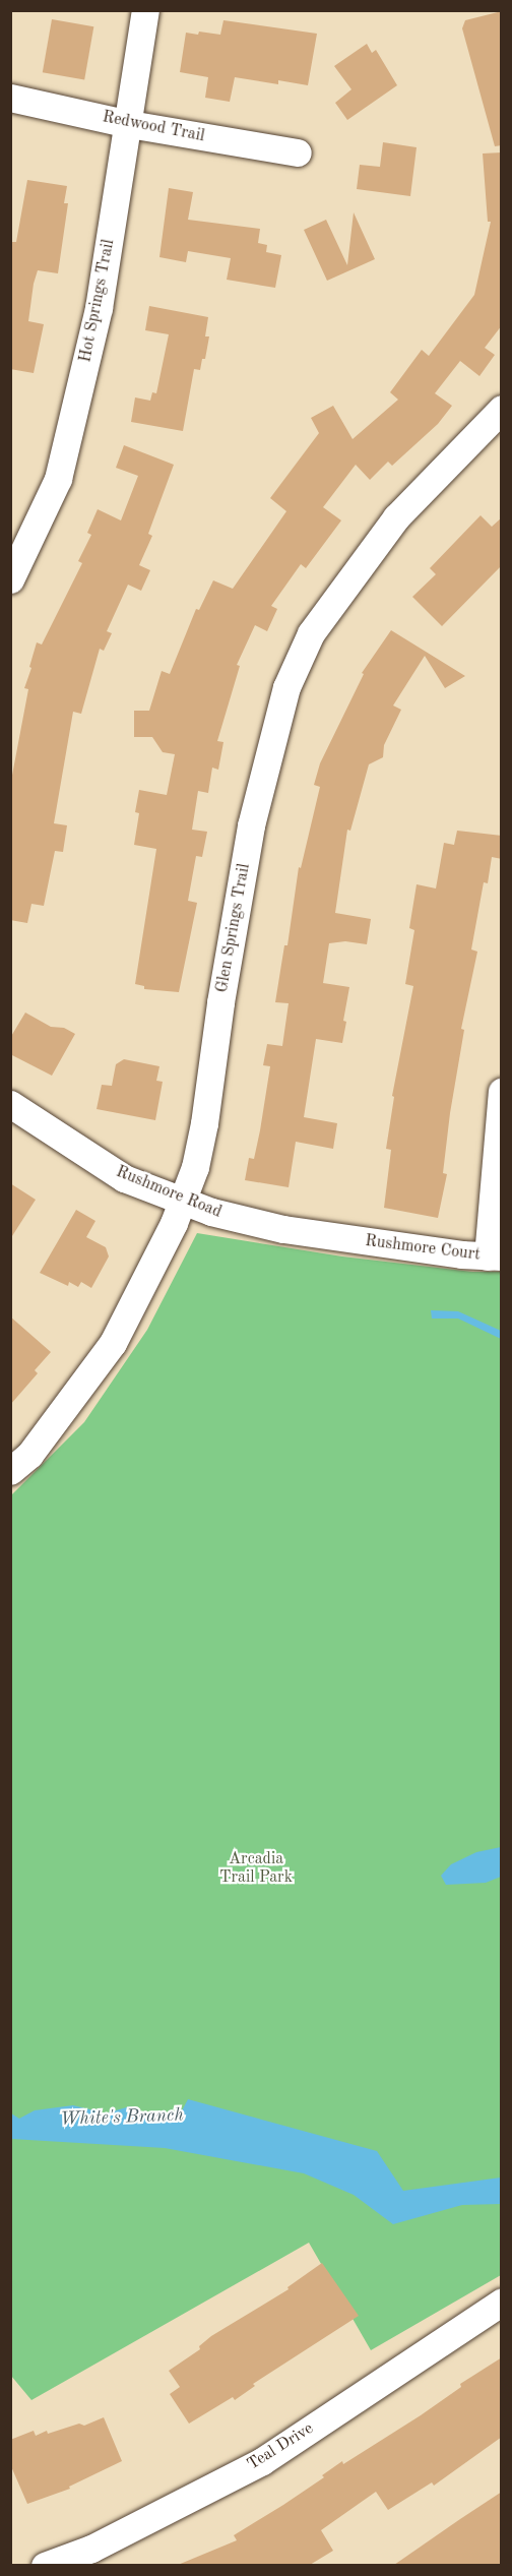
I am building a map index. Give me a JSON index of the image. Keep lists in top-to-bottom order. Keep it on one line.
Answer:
{"streets":{"street":["Redwood Trail","Hot Springs Trail","Glen Springs Trail","Rushmore Road","Rushmore Court","Teal Drive"]},"crossings":[["Redwood Trail","Hot Springs Trail"],["Glen Springs Trail","Rushmore Road"],["Rushmore Road","Rushmore Court"]],"water":["White's Branch"],"parks":["Arcadia Trail Park"]}
